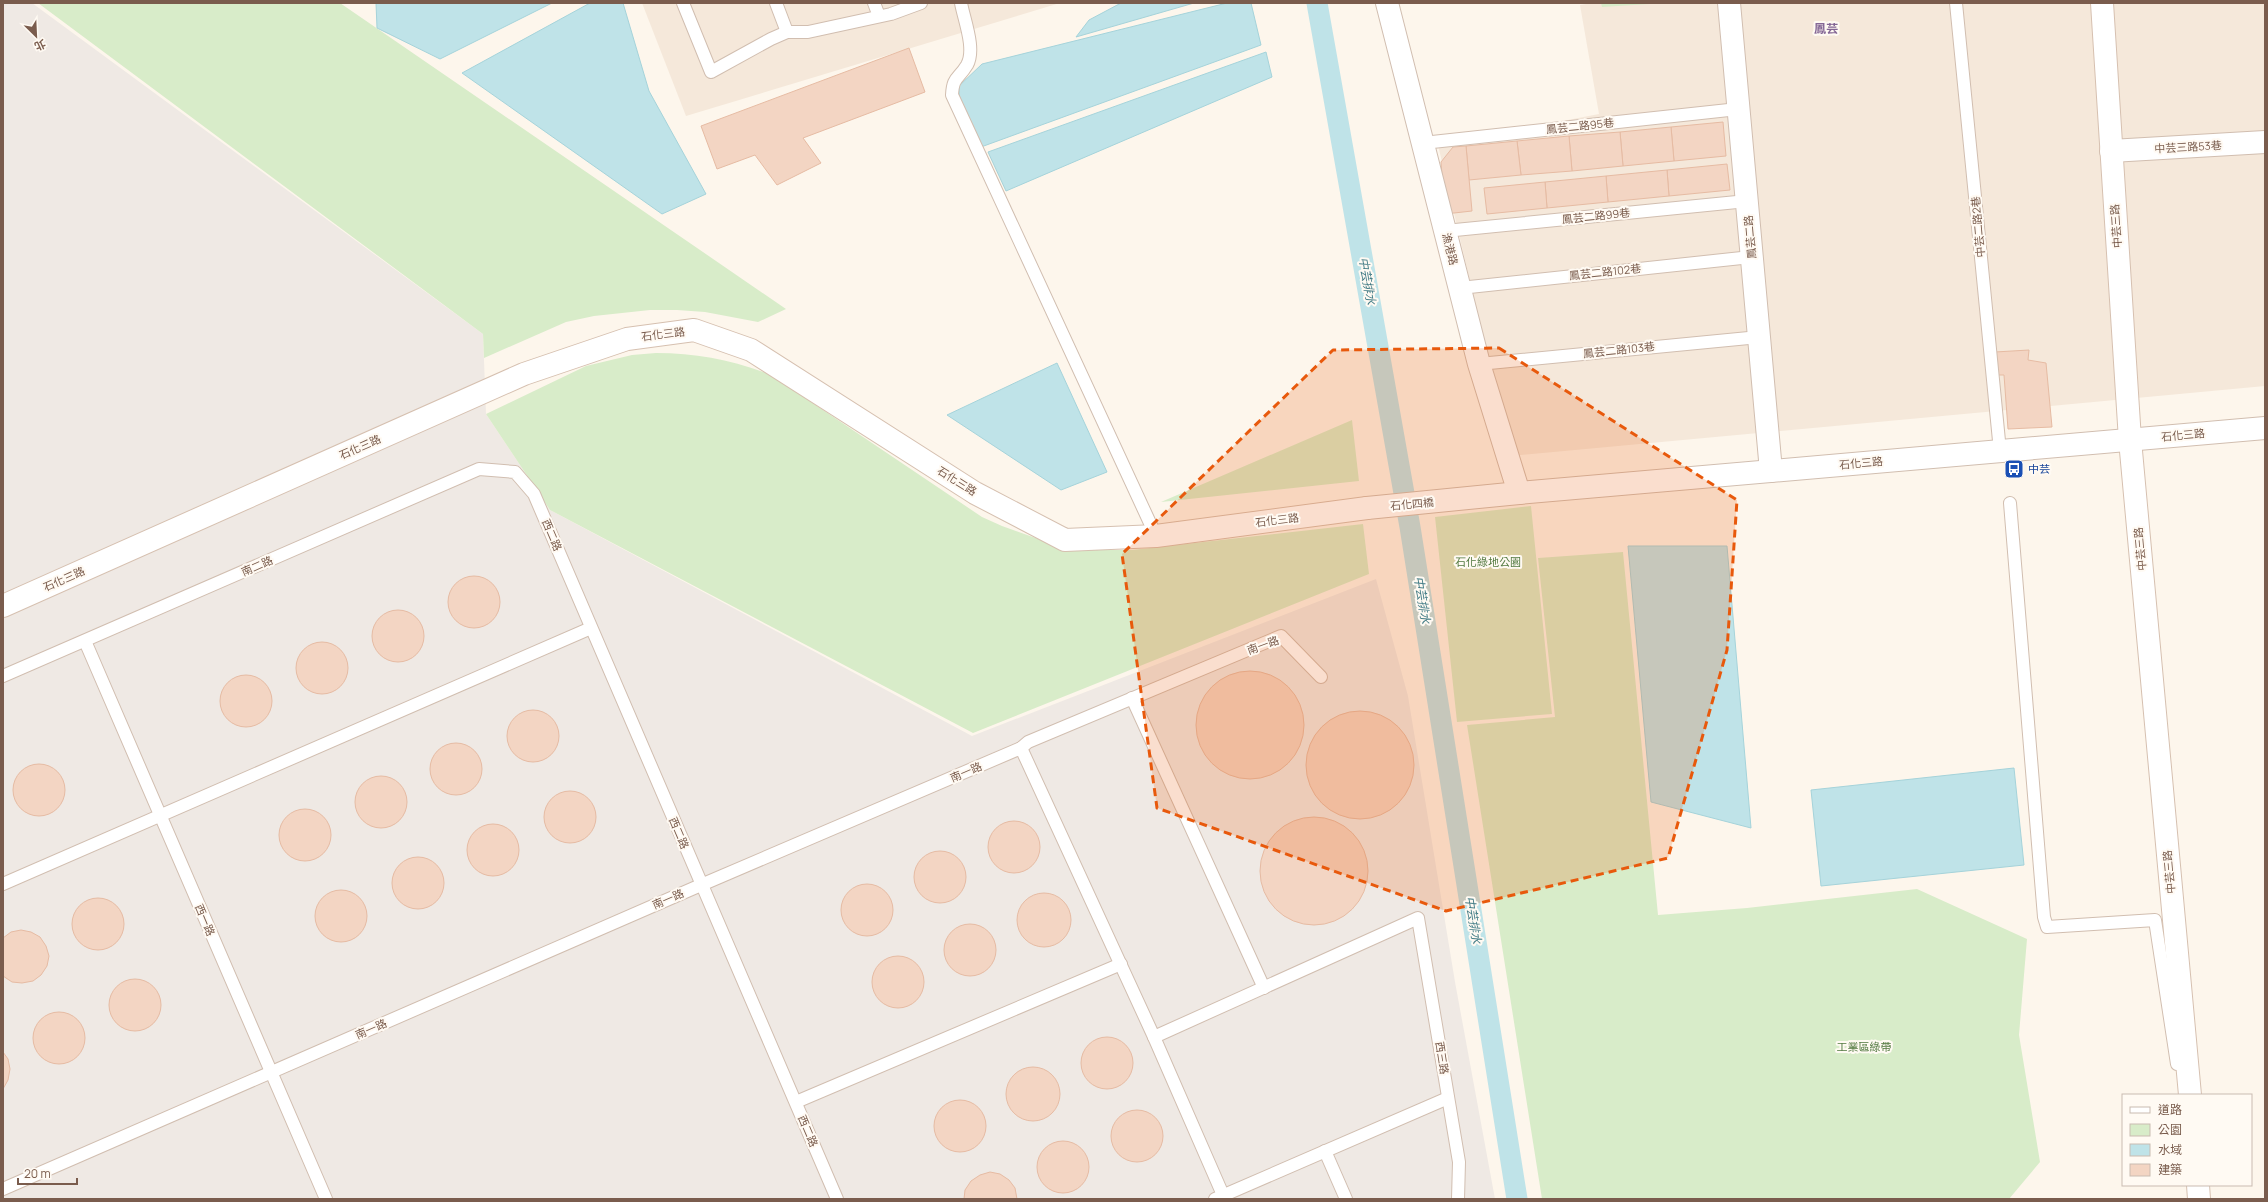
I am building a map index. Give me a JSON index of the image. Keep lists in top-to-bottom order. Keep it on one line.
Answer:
{"streets":{"street":["中芸三路53巷","中芸三路","鳳芸二路","漁港路","石化三路","石化四橋"],"lane":["鳳芸二路95巷","鳳芸二路99巷","中芸二路2巷","鳳芸二路102巷","鳳芸二路103巷","西二路","南二路","南一路","西一路","西三路"]},"crossings":[["鳳芸二路95巷","鳳芸二路"],["鳳芸二路95巷","漁港路"],["中芸三路53巷","中芸三路"],["鳳芸二路99巷","鳳芸二路"],["鳳芸二路99巷","漁港路"],["中芸三路","石化三路"],["中芸二路2巷","石化三路"],["鳳芸二路","鳳芸二路102巷"],["鳳芸二路","石化三路"],["鳳芸二路","鳳芸二路103巷"],["漁港路","鳳芸二路102巷"],["漁港路","石化三路"],["漁港路","鳳芸二路103巷"],["石化三路","石化四橋"],["西二路","南二路"],["西二路","南一路"],["南二路","西一路"],["南一路","西一路"]],"districts":["鳳芸"],"water":["中芸排水"],"parks":["石化綠地公園","工業區綠帶"],"places":{"bus stop":["中芸"]},"legend":["道路","公園","水域","建築"],"scale_bar":"20 m","north":"bottom right"}
